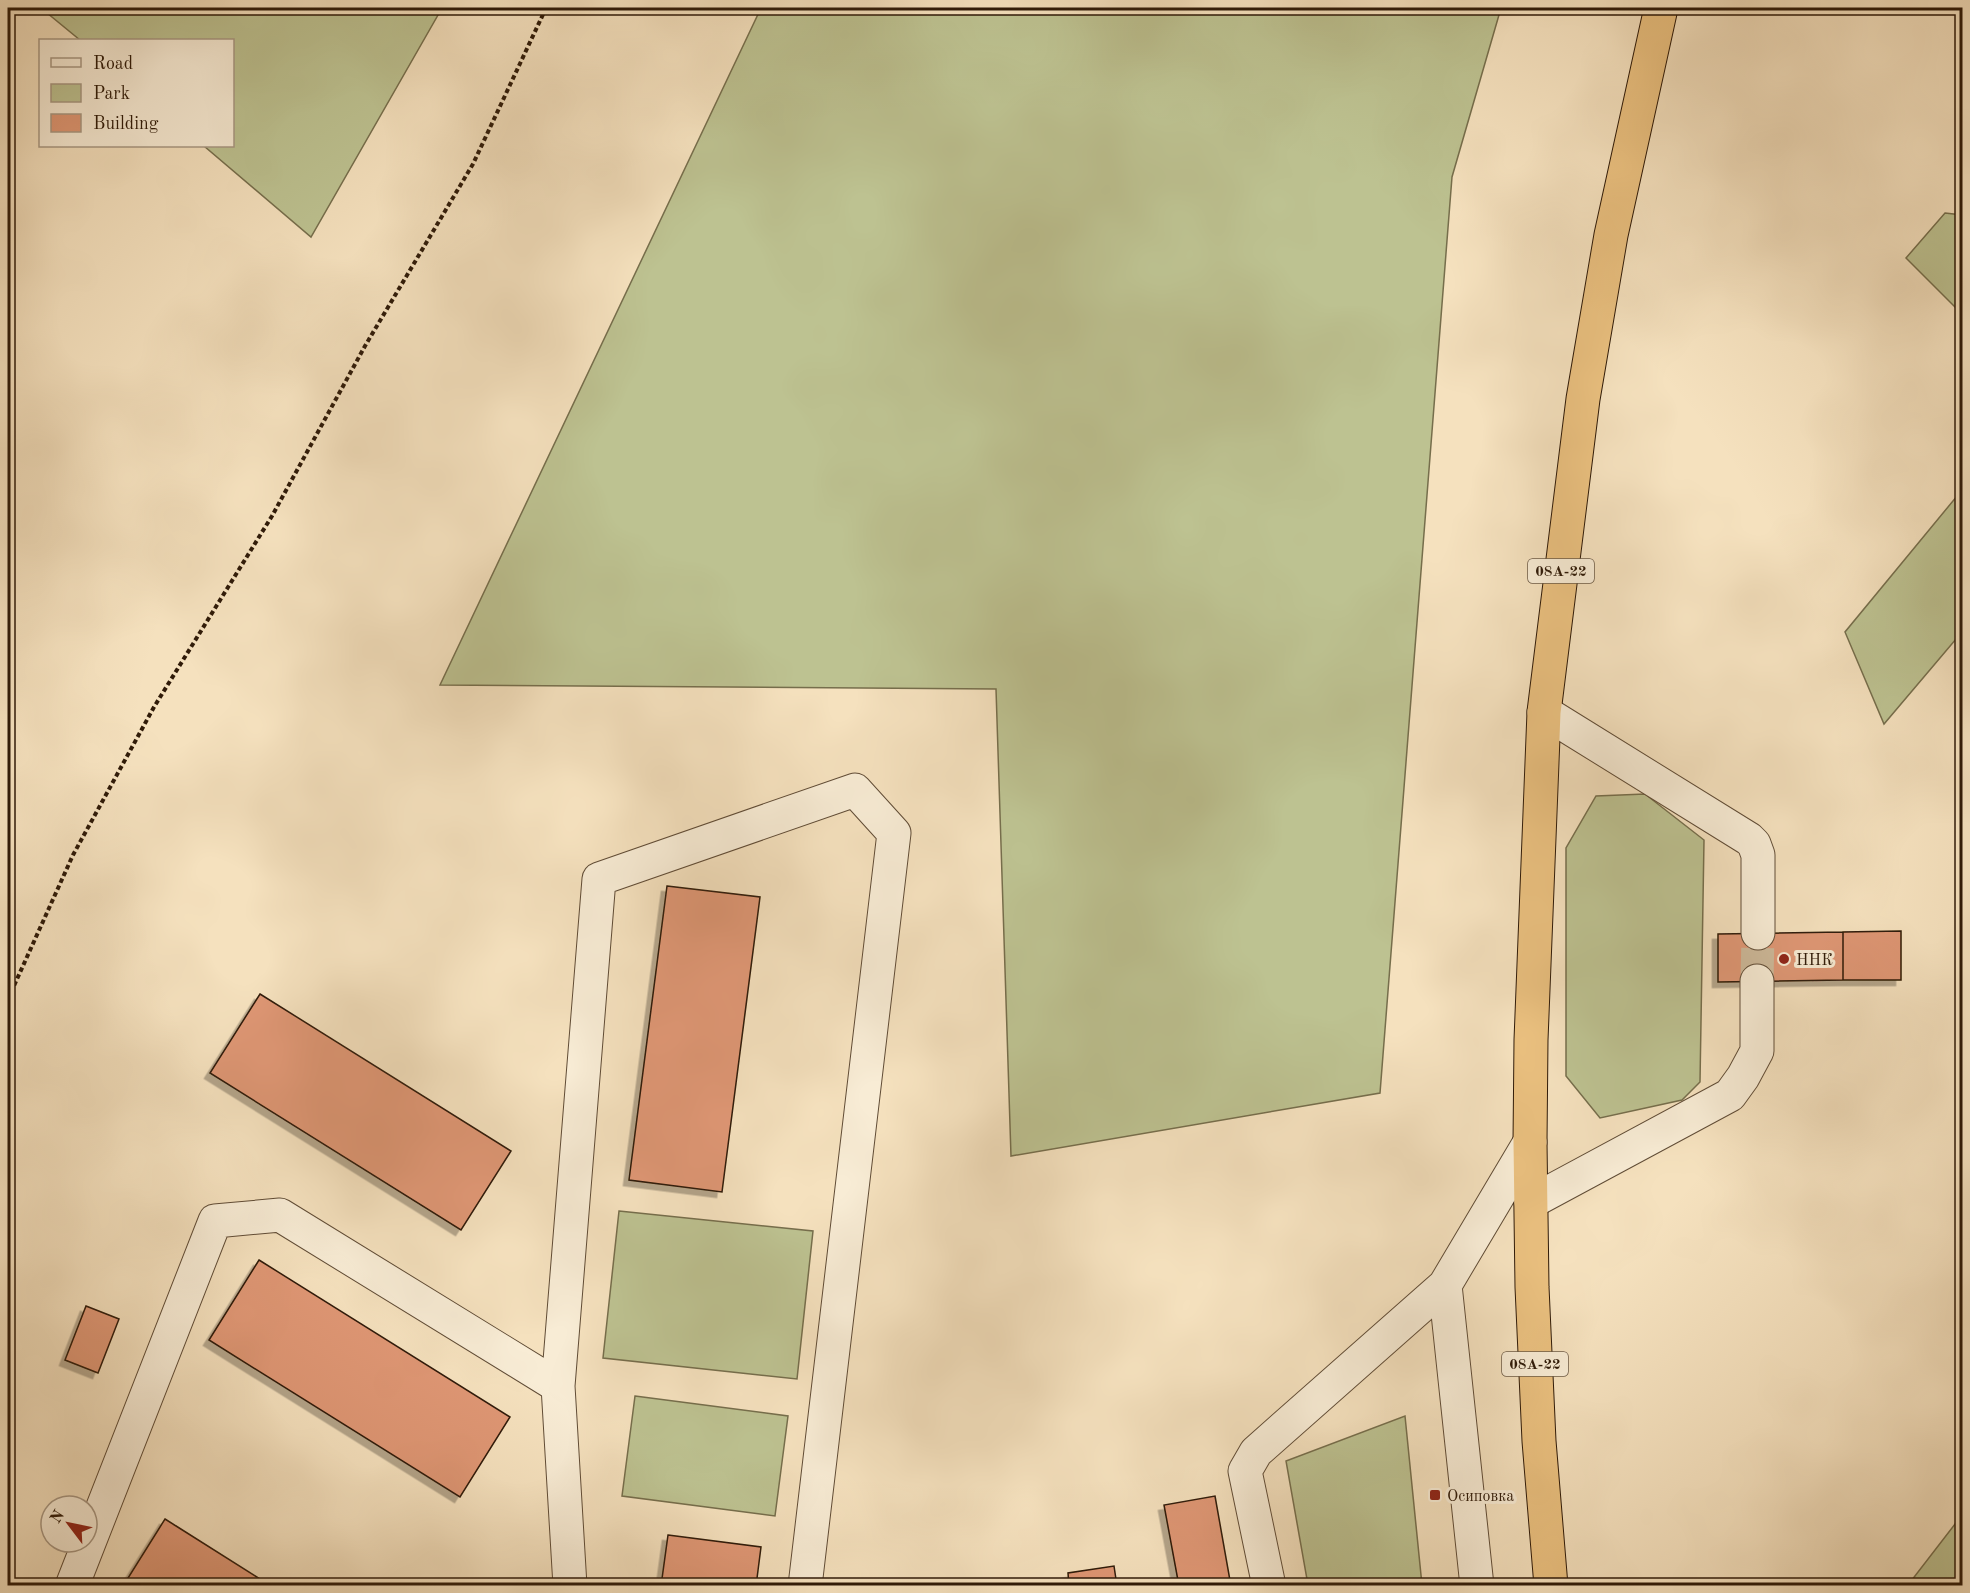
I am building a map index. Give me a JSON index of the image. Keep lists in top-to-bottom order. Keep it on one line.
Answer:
{"streets":{"highway":["08А-22"]},"places":{"other":["ННК"],"transit":["Осиповка"]},"legend":["Road","Park","Building"],"north":"top left"}
